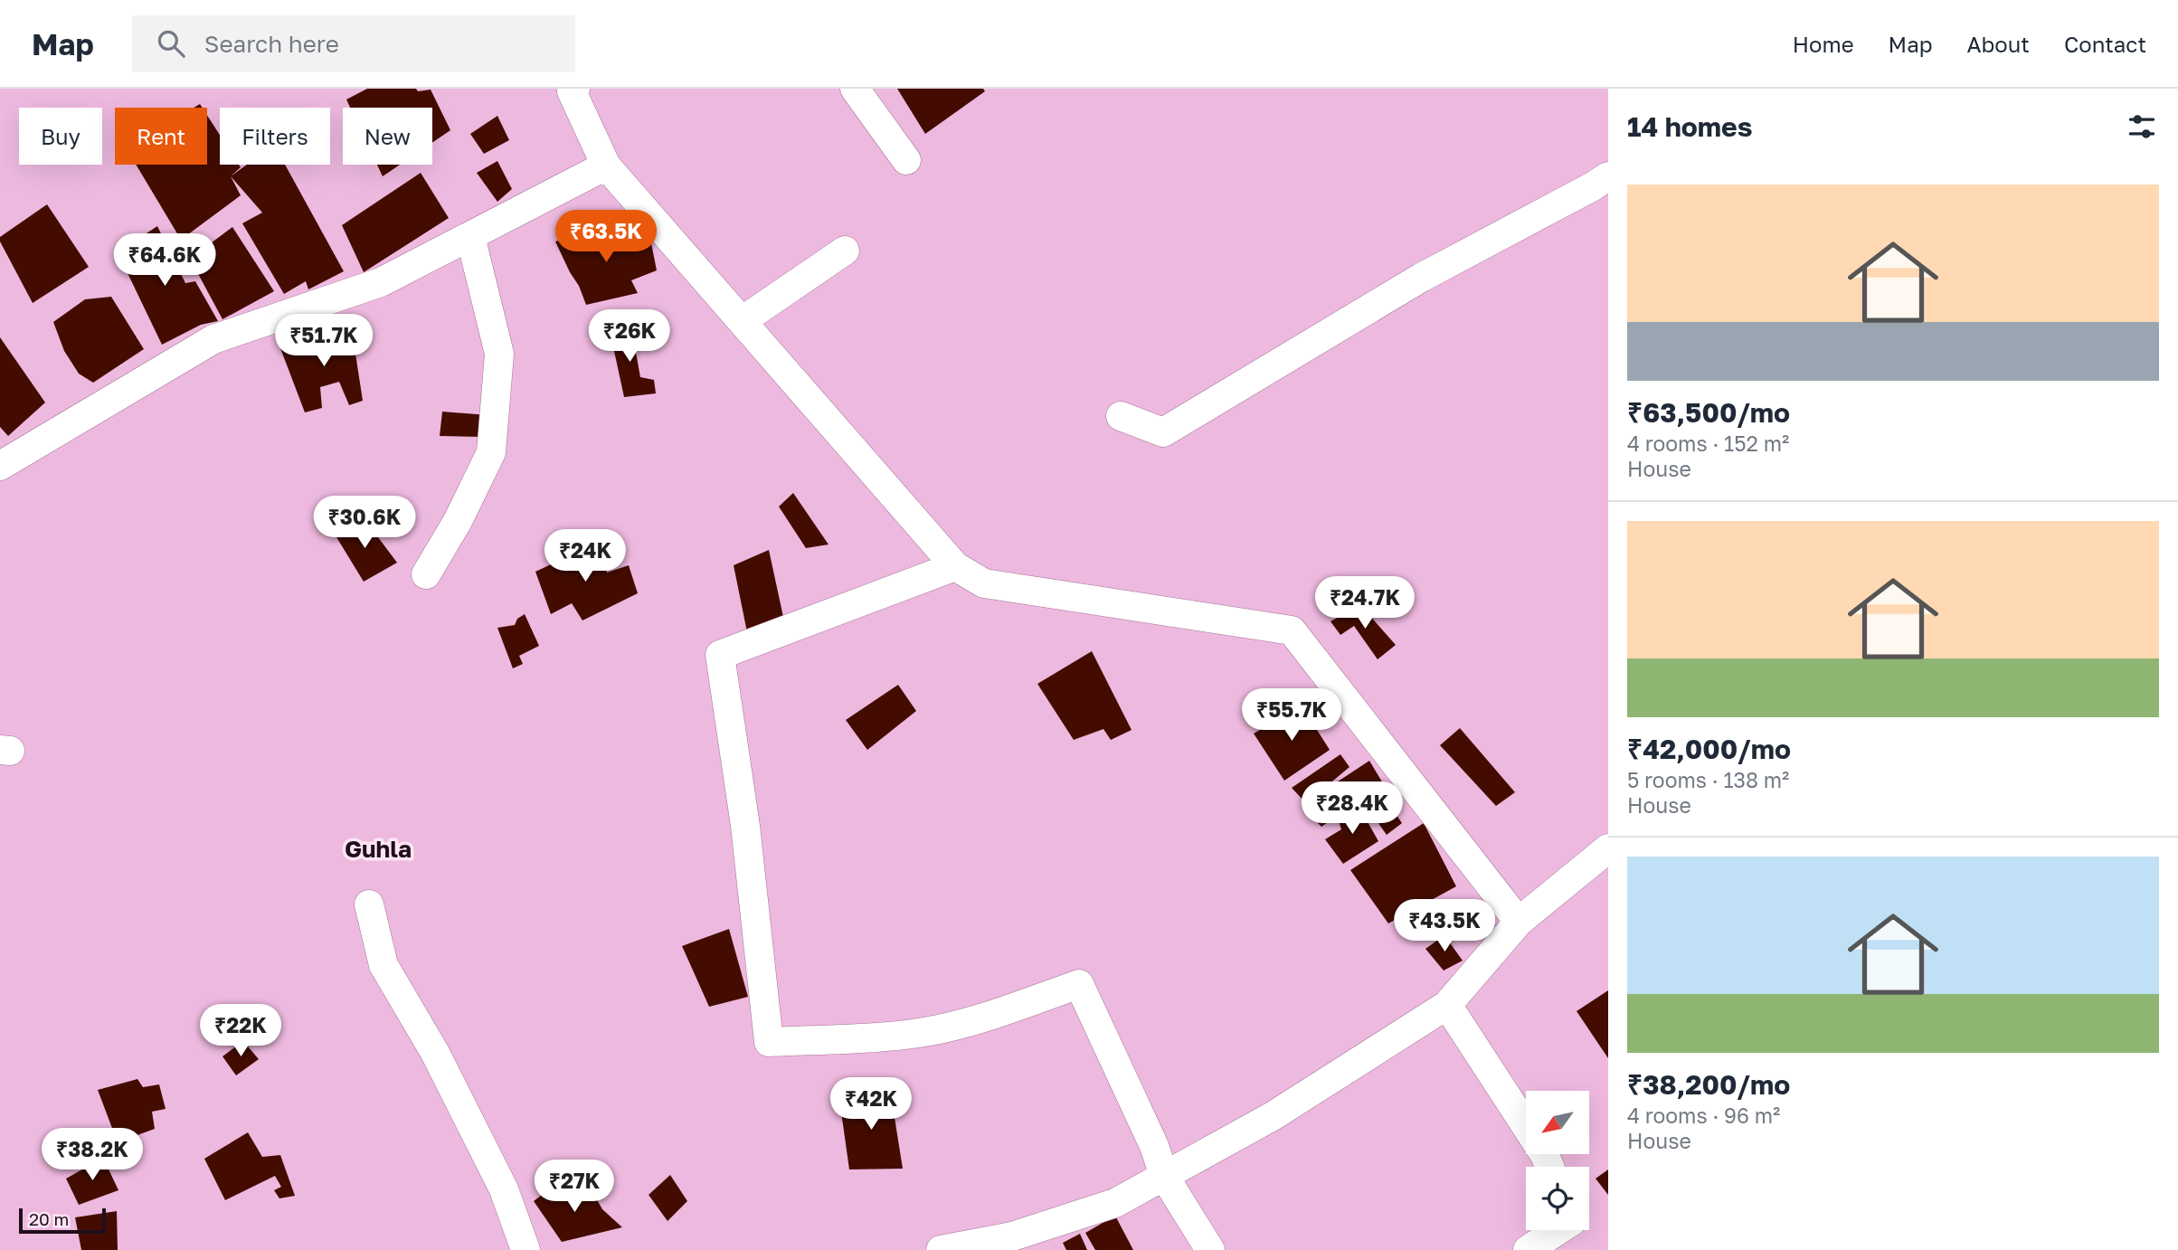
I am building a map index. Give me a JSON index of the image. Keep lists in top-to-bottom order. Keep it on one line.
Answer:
{"districts":["Guhla"],"scale_bar":"20 m","north":"bottom left","page":{"header":"Map","search":"Search here","nav":["Home","Map","About","Contact"],"heading":"14 homes","chip":["Buy","Rent","Filters","New"],"list":[{"name":"₹63,500/mo","note":"4 rooms · 152 m² · House"},{"name":"₹42,000/mo","note":"5 rooms · 138 m² · House"},{"name":"₹38,200/mo","note":"4 rooms · 96 m² · House"}],"price":["₹63.5K","₹64.6K","₹26K","₹51.7K","₹30.6K","₹24K","₹24.7K","₹55.7K","₹28.4K","₹43.5K","₹22K","₹42K","₹38.2K","₹27K"],"scale":"20 m"}}
